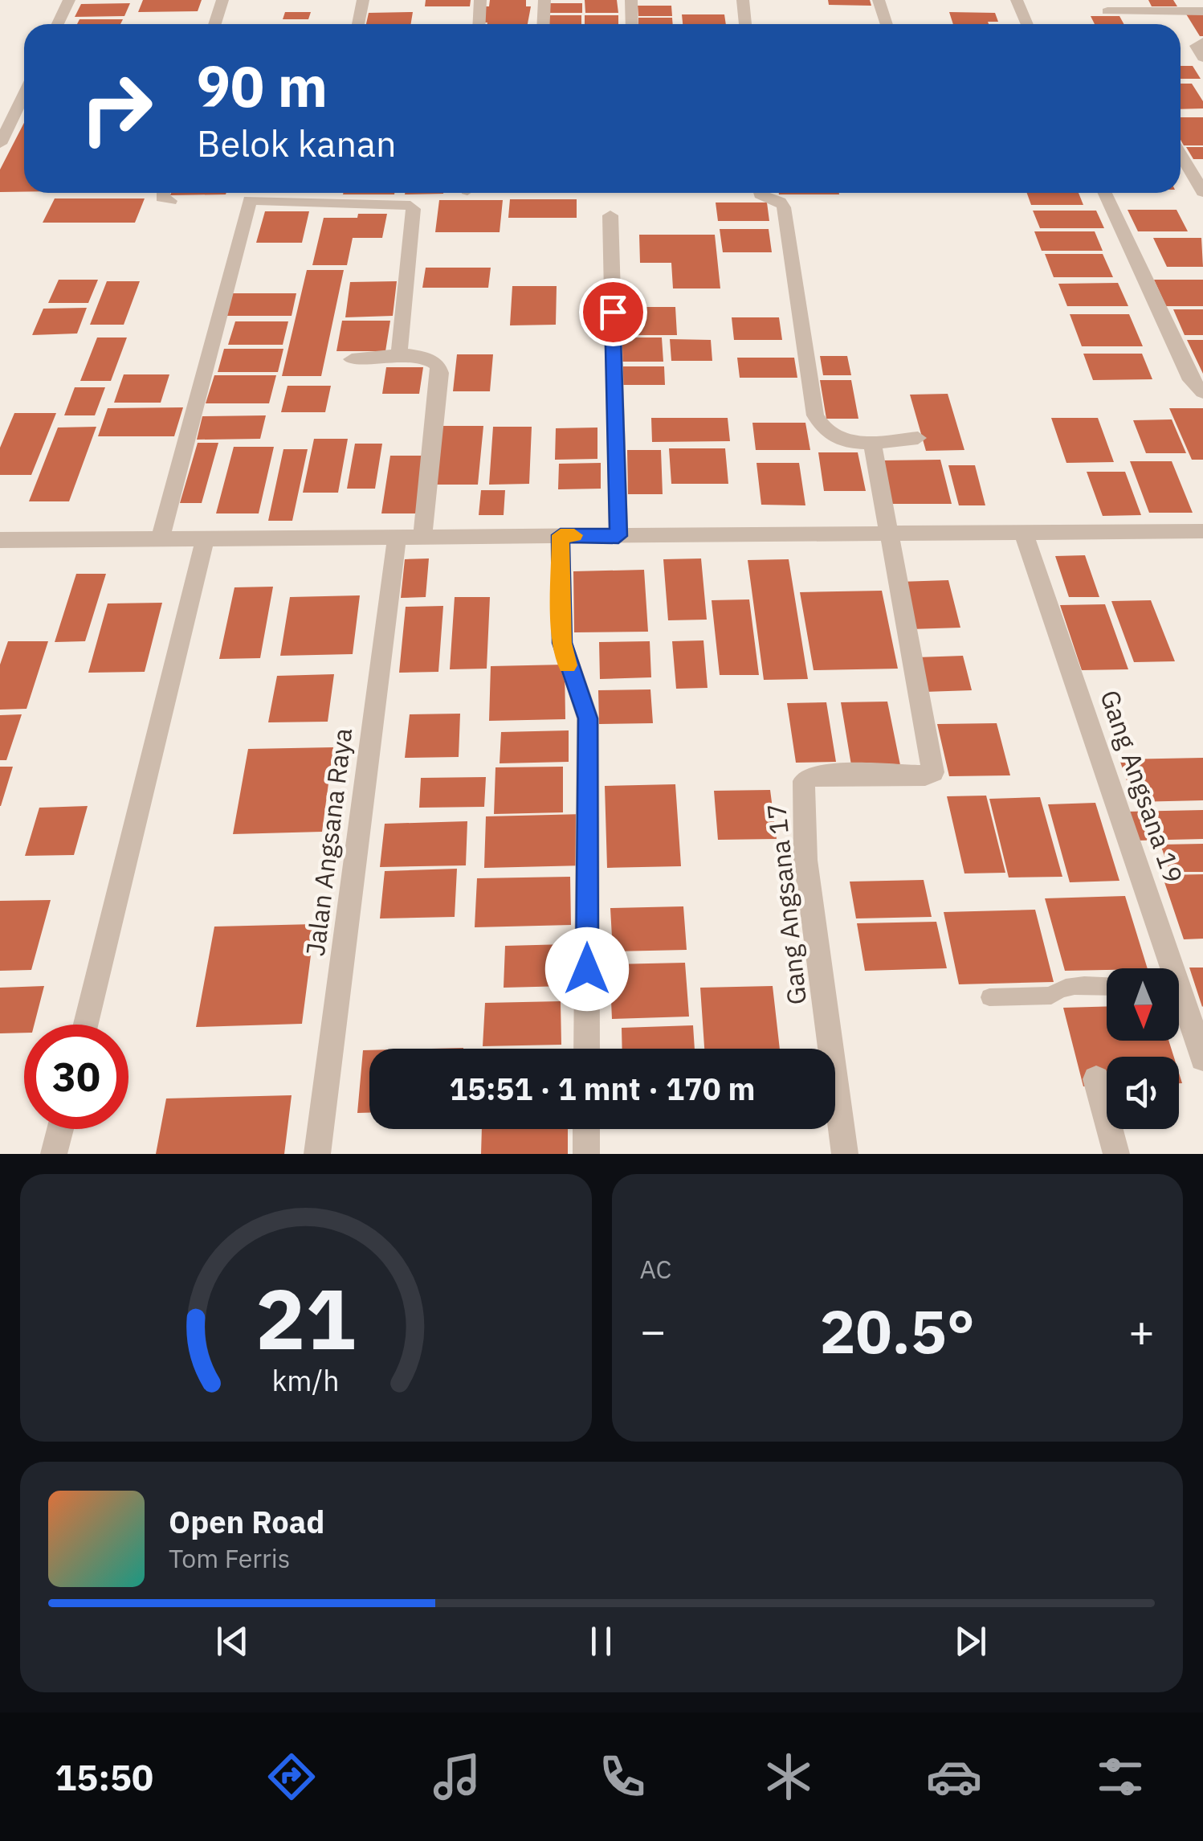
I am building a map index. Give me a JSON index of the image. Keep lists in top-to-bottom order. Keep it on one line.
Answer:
{"streets":{"street":["Gang Angsana 19","Jalan Angsana Raya","Gang Angsana 17"]},"north":"bottom","page":{"turn":["90 m","Belok kanan"],"limit":"30","trip":"15:51 · 1 mnt · 170 m","tile":"AC","heat":["−","20.5°","+"],"song":["Open Road","Tom Ferris"],"tabs":"15:50","gauge":["21","km/h"]}}
